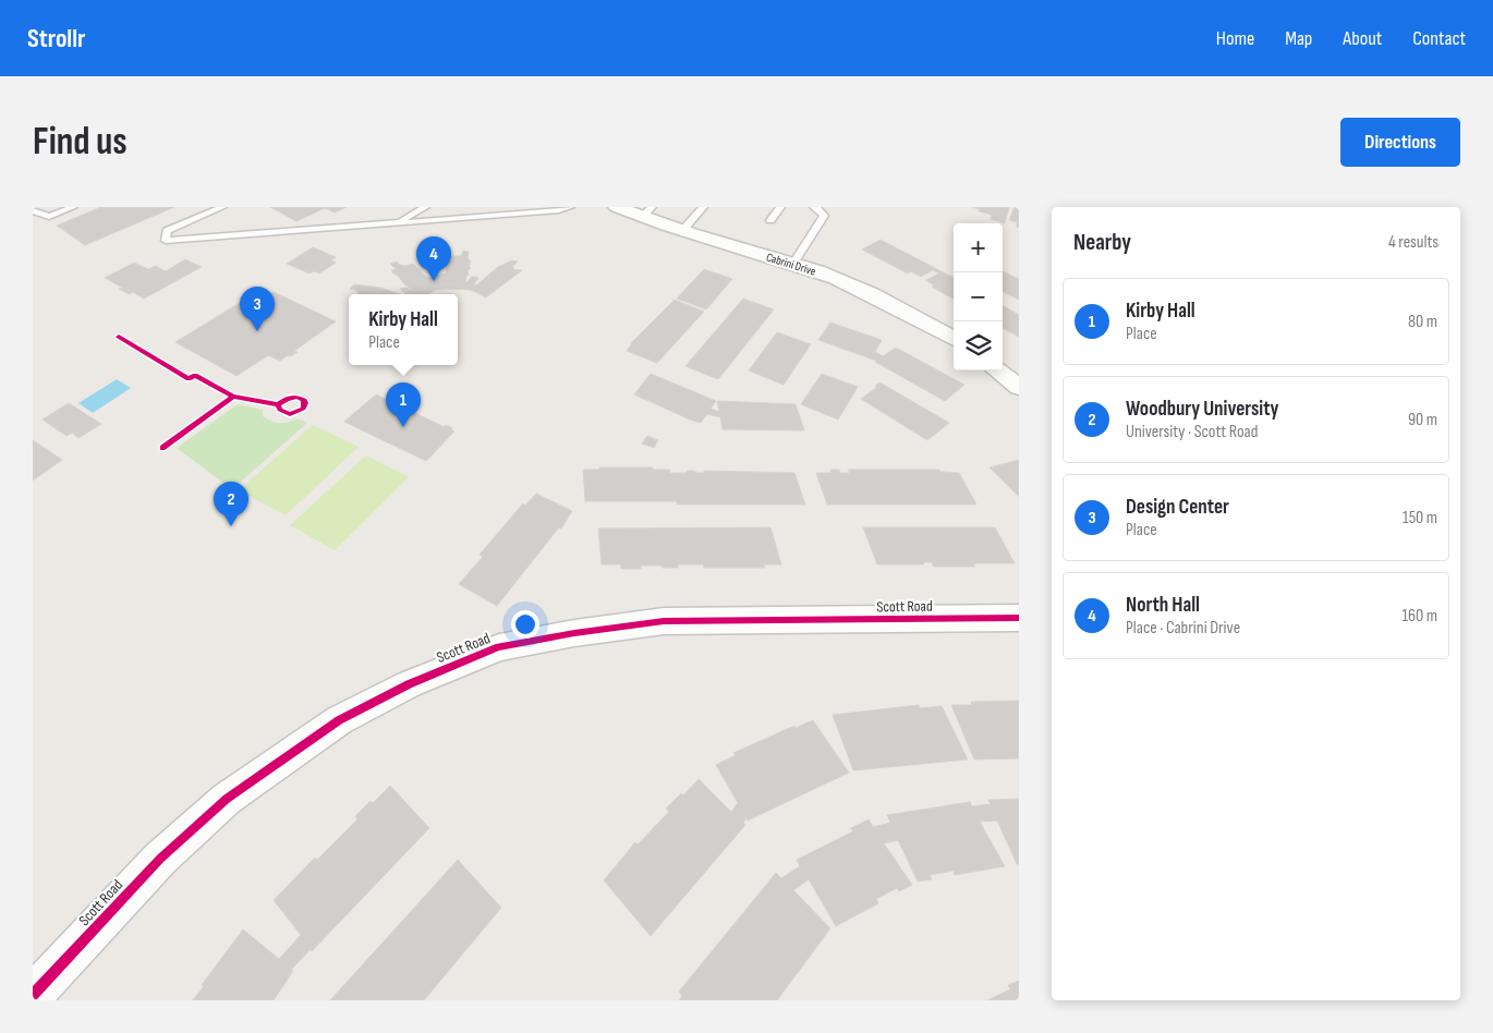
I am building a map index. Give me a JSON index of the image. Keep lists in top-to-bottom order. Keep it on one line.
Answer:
{"streets":{"street":["Cabrini Drive","Scott Road"]},"page":{"header":"Strollr","nav":["Home","Map","About","Contact"],"buttons":"Directions","title":"Find us","heading":["Nearby","4 results"],"map_buttons":["+","−"],"pins":["4","3","1","2"],"list":[{"mark":"1","name":"Kirby Hall","note":"Place","value":"80 m"},{"mark":"2","name":"Woodbury University","note":"University · Scott Road","value":"90 m"},{"mark":"3","name":"Design Center","note":"Place","value":"150 m"},{"mark":"4","name":"North Hall","note":"Place · Cabrini Drive","value":"160 m"}],"popup":["Kirby Hall","Place"]}}
